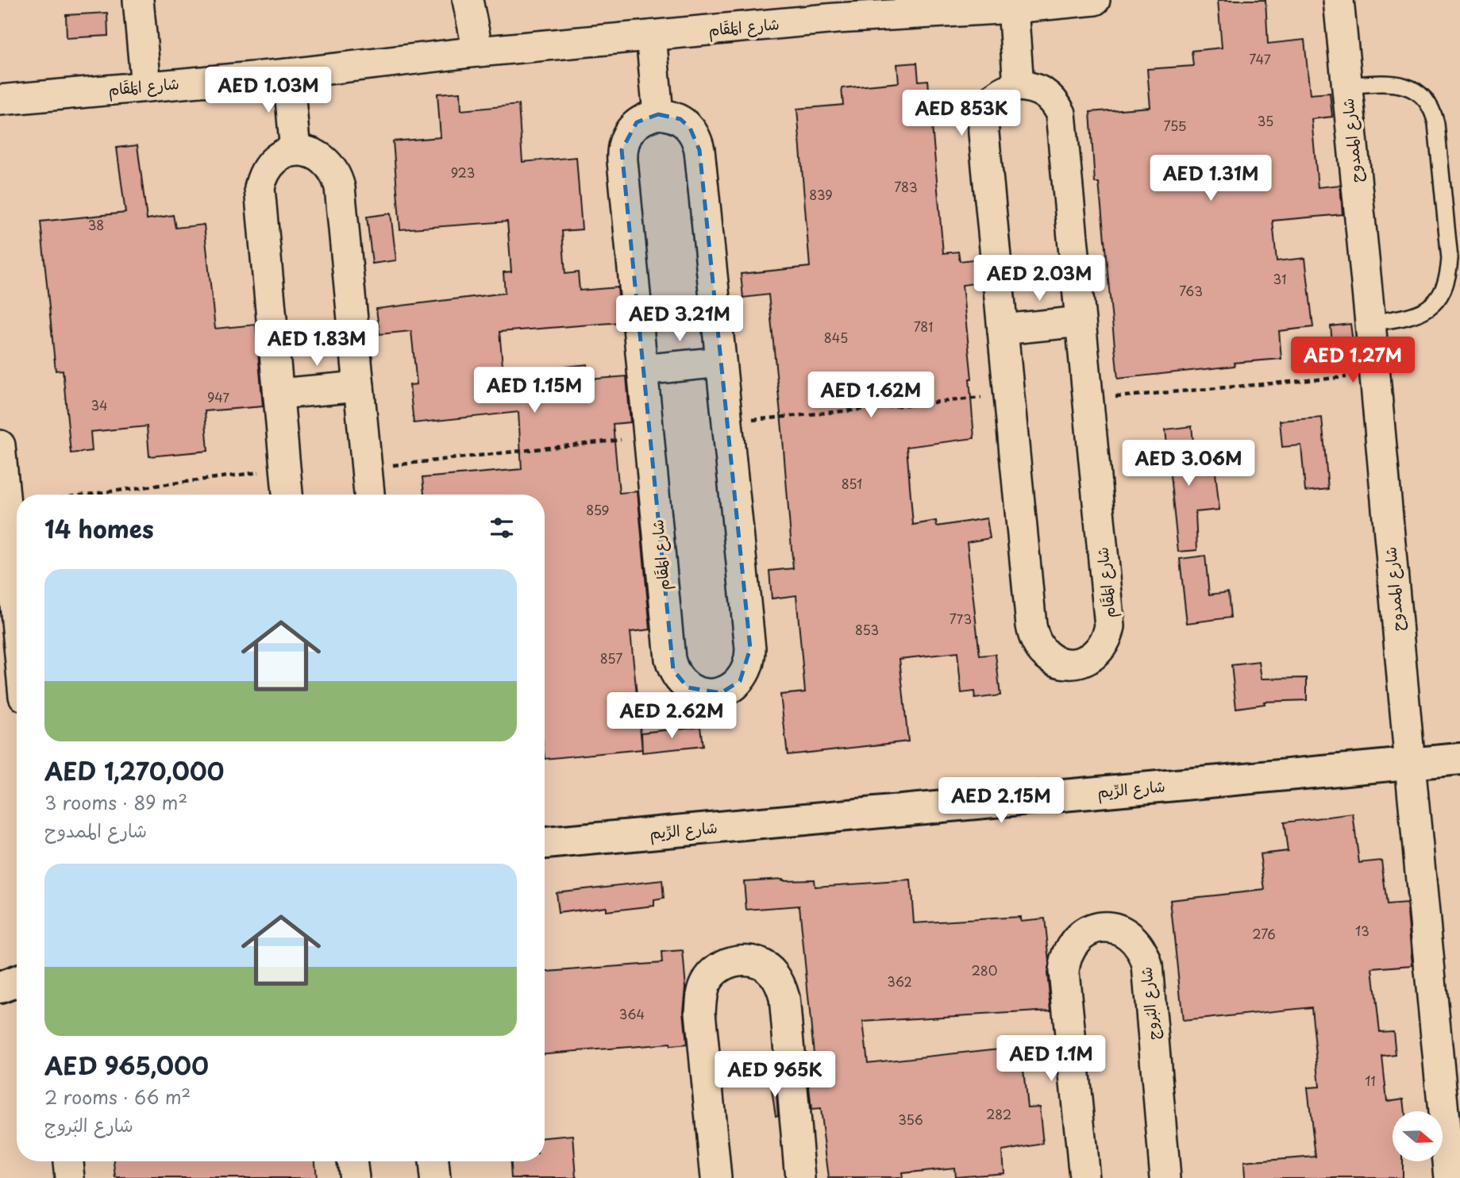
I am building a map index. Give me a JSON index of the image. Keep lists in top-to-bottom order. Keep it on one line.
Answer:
{"streets":{"street":["شارع المَقَام","شارع الممدوح","شارع الرِّيم","شارع البُروج"]},"crossings":[["شارع الممدوح","شارع الرِّيم"]],"house_numbers":["747","35","755","923","783","839","38","31","763","781","845","947","34","851","859","773","853","857","13","276","280","362","364","11","282","356"],"north":"right","page":{"price":["AED 1.03M","AED 853K","AED 1.31M","AED 2.03M","AED 3.21M","AED 1.83M","AED 1.27M","AED 1.15M","AED 1.62M","AED 3.06M","AED 2.62M","AED 2.15M","AED 1.1M","AED 965K"],"heading":"14 homes","list":[{"name":"AED 1,270,000","note":"3 rooms · 89 m² · شارع الممدوح"},{"name":"AED 965,000","note":"2 rooms · 66 m² · شارع البُروج"}]}}
